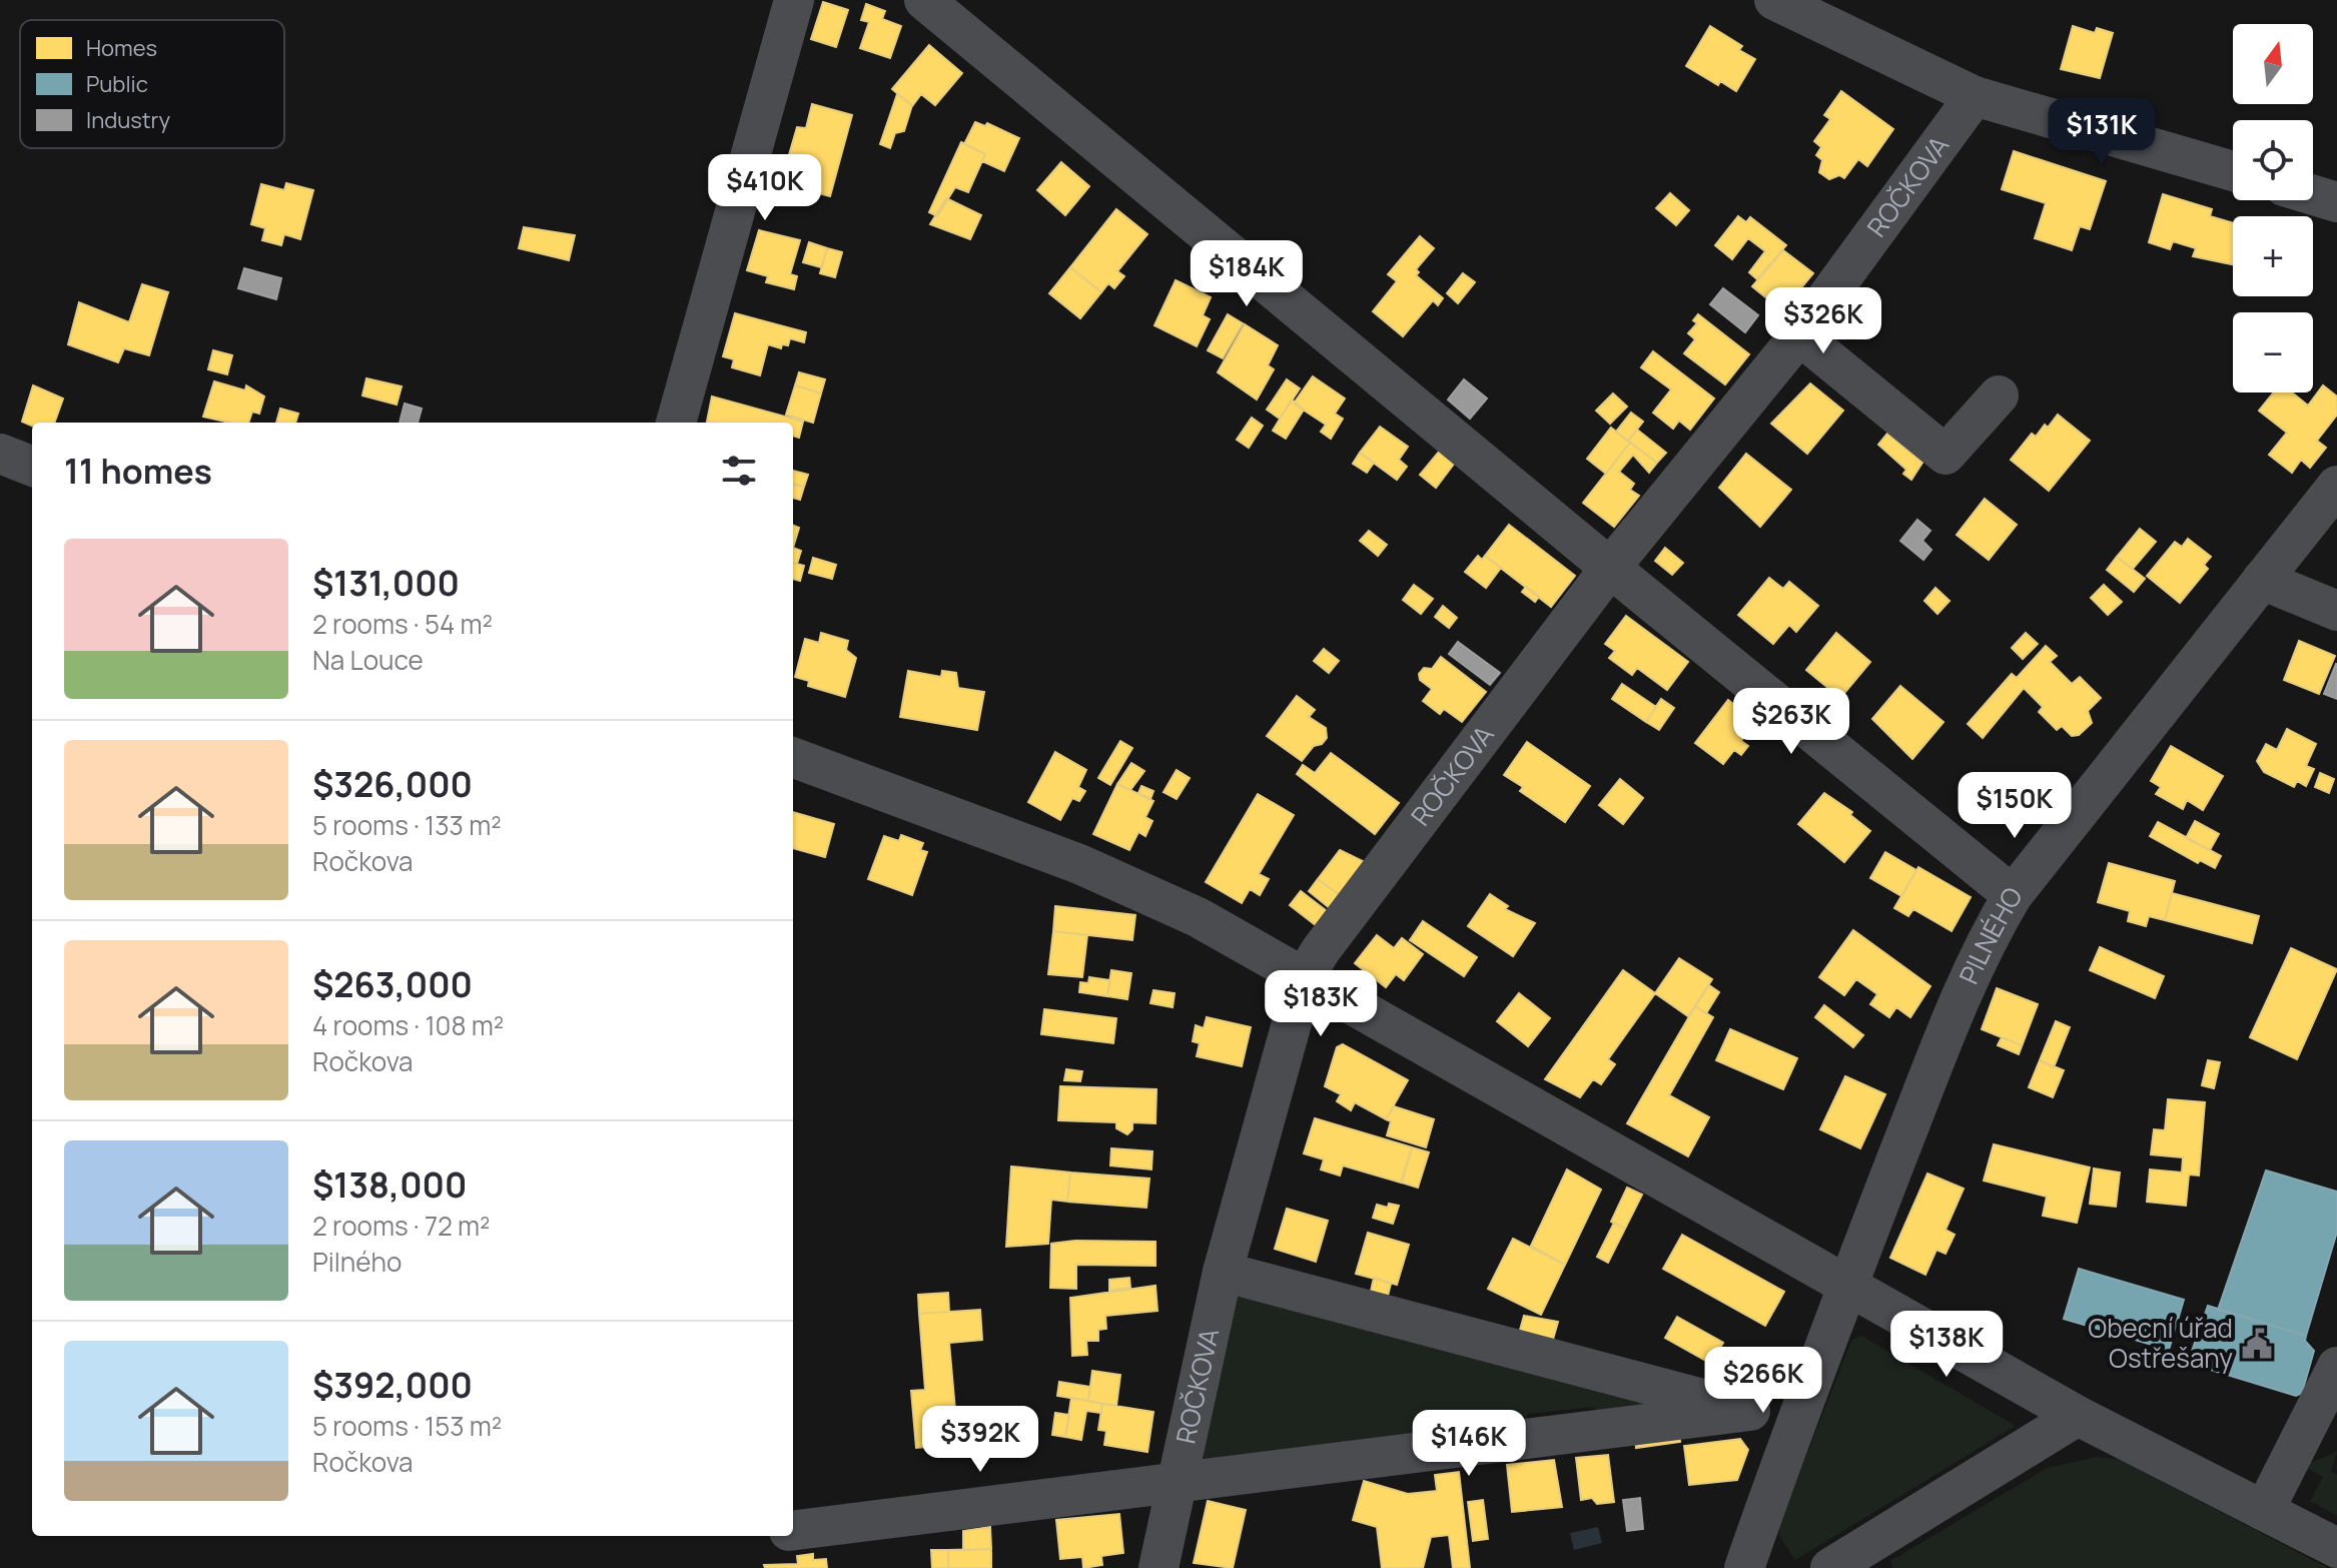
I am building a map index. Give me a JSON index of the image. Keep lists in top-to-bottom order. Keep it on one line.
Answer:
{"streets":{"street":["ROČKOVA","PILNÉHO"]},"places":{"public building":["Obecní úřad Ostřešany"]},"legend":["Homes","Public","Industry"],"north":"top","page":{"map_buttons":["+","−"],"price":["$131K","$410K","$184K","$326K","$263K","$150K","$183K","$138K","$266K","$392K","$146K"],"heading":"11 homes","list":[{"name":"$131,000","note":"2 rooms · 54 m² · Na Louce"},{"name":"$326,000","note":"5 rooms · 133 m² · Ročkova"},{"name":"$263,000","note":"4 rooms · 108 m² · Ročkova"},{"name":"$138,000","note":"2 rooms · 72 m² · Pilného"},{"name":"$392,000","note":"5 rooms · 153 m² · Ročkova"}]}}
